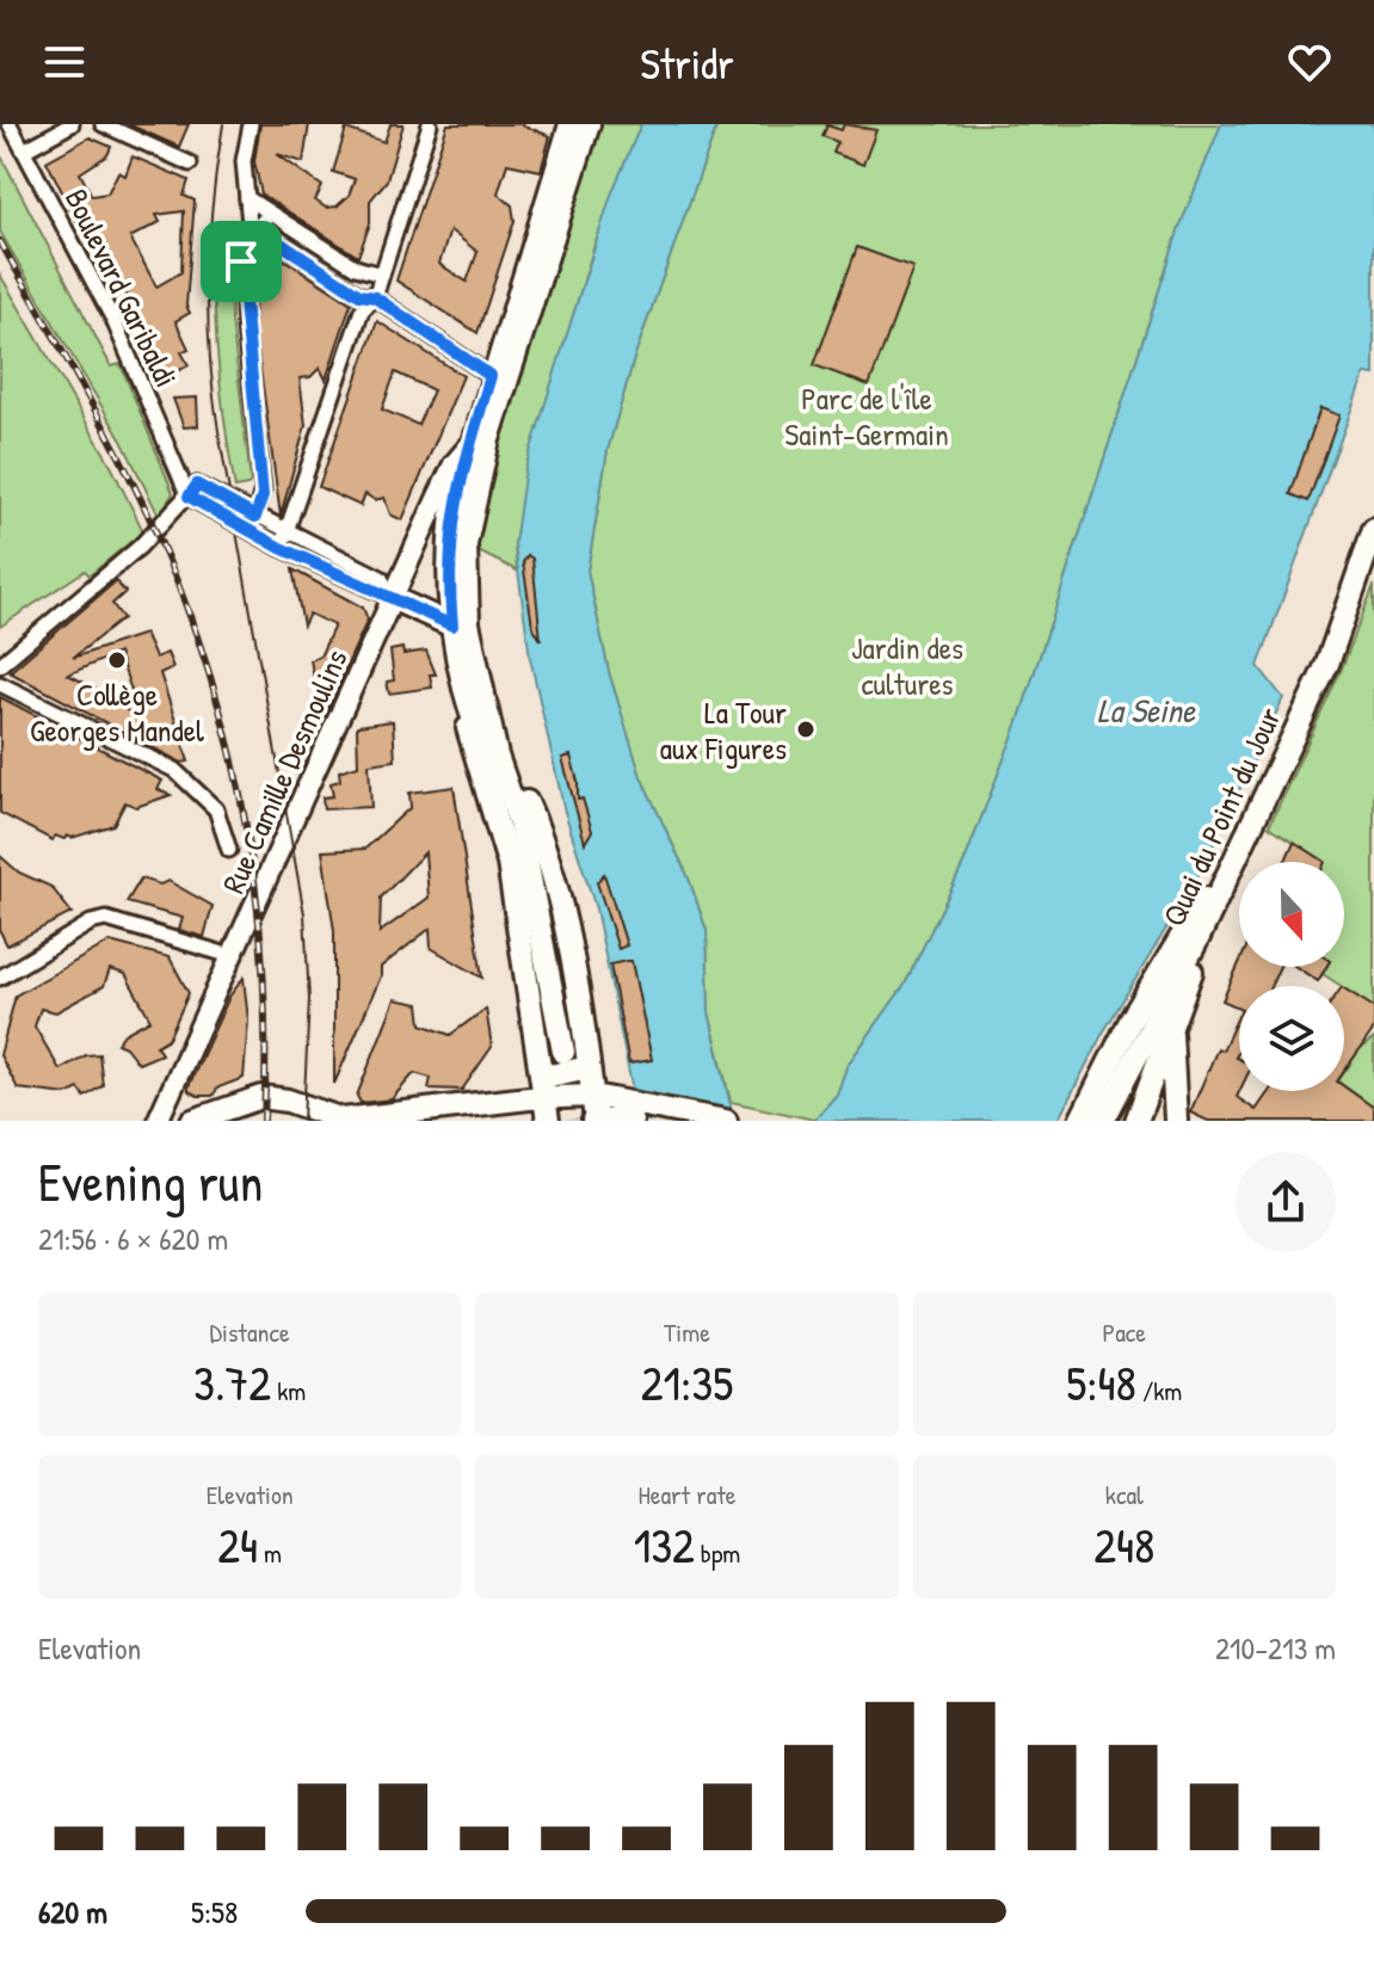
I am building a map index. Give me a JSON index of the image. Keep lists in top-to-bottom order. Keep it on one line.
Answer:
{"streets":{"main road":["Quai du Point du Jour"],"street":["Boulevard Garibaldi","Rue Camille Desmoulins"]},"water":["La Seine"],"parks":["Parc de l'île Saint-Germain","Jardin des cultures"],"places":["Collège Georges Mandel","La Tour aux Figures"],"north":"bottom","page":{"header":"Stridr","heading":["Evening run","21:56 · 6 × 620 m"],"stats":[["Distance","3.72 km"],["Time","21:35"],["Pace","5:48 /km"],["Elevation","24 m"],["Heart rate","132 bpm"],["kcal","248"]],"chart":["Elevation","210–213 m"],"list":[{"name":"620 m","note":"5:58"}]}}
